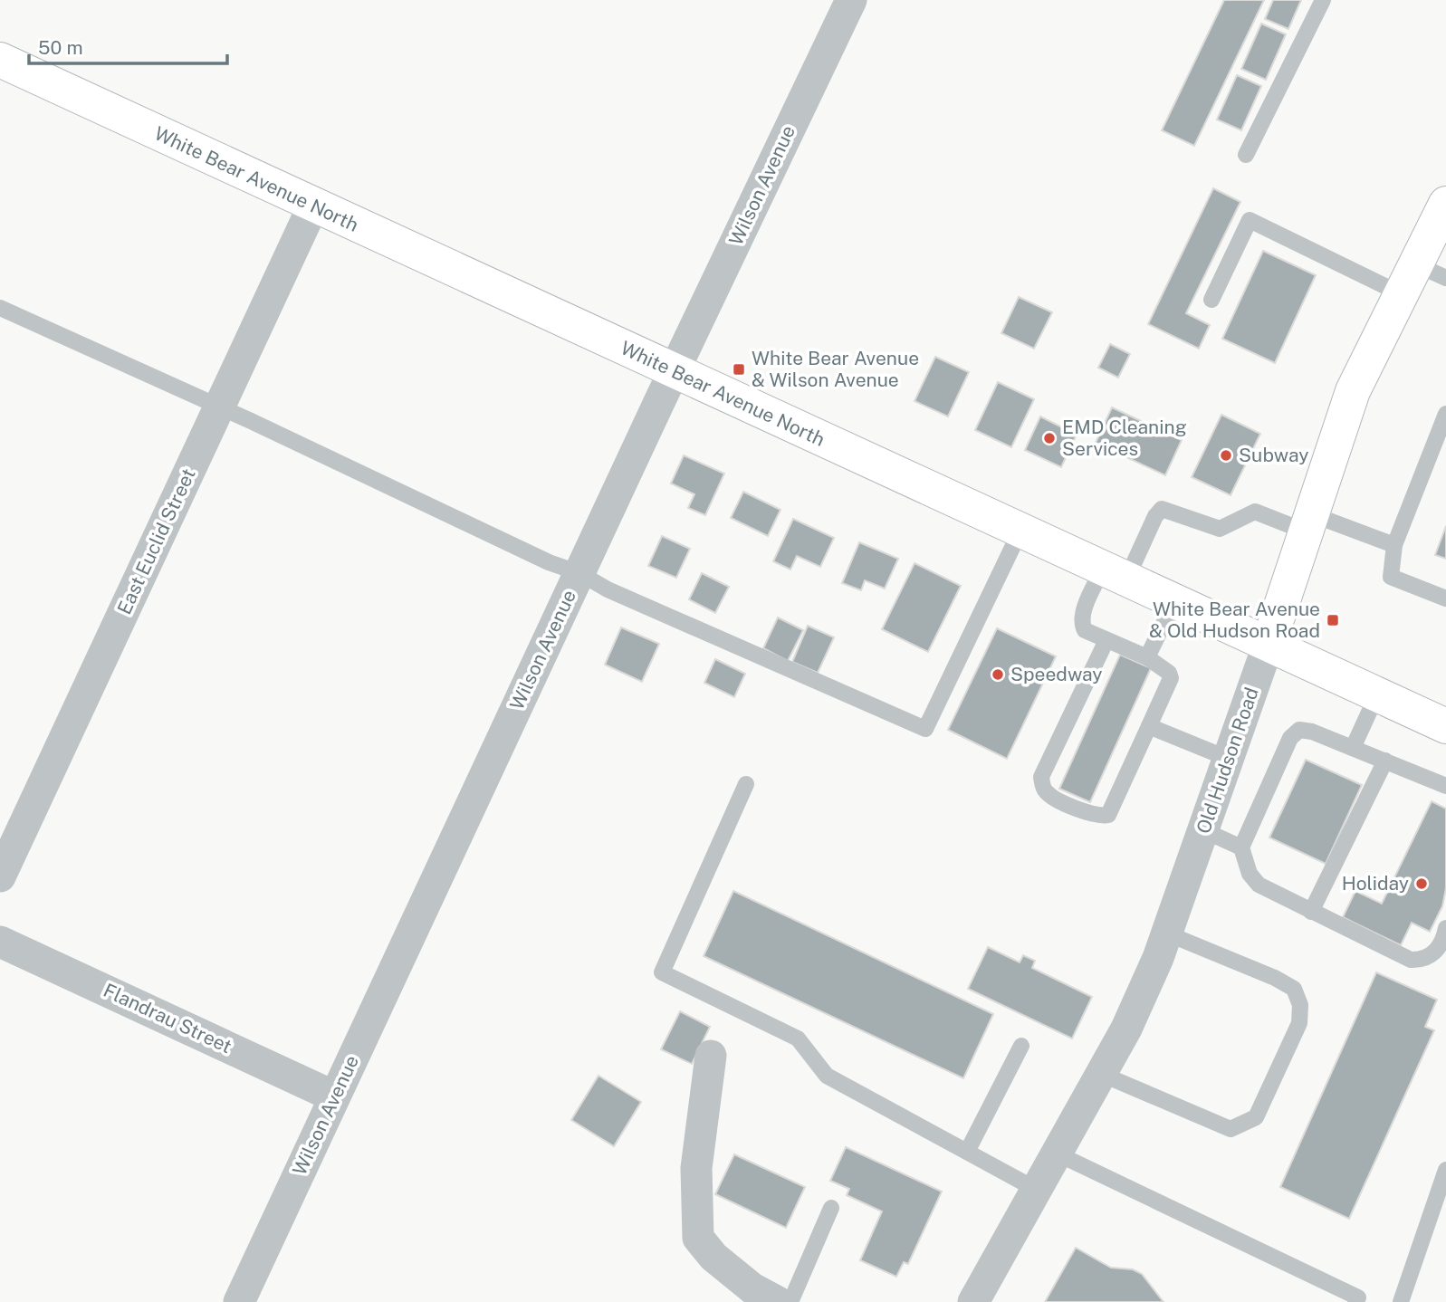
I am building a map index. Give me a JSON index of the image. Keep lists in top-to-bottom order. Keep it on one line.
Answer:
{"streets":{"main road":["White Bear Avenue North","Old Hudson Road"],"street":["Wilson Avenue","East Euclid Street","Flandrau Street"]},"crossings":[["White Bear Avenue North","Wilson Avenue"],["White Bear Avenue North","East Euclid Street"],["White Bear Avenue North","Old Hudson Road"],["Wilson Avenue","Flandrau Street"]],"places":{"transit":["White Bear Avenue & Wilson Avenue","White Bear Avenue & Old Hudson Road"],"other":["EMD Cleaning Services","Subway","Speedway","Holiday"]},"scale_bar":"50 m"}
